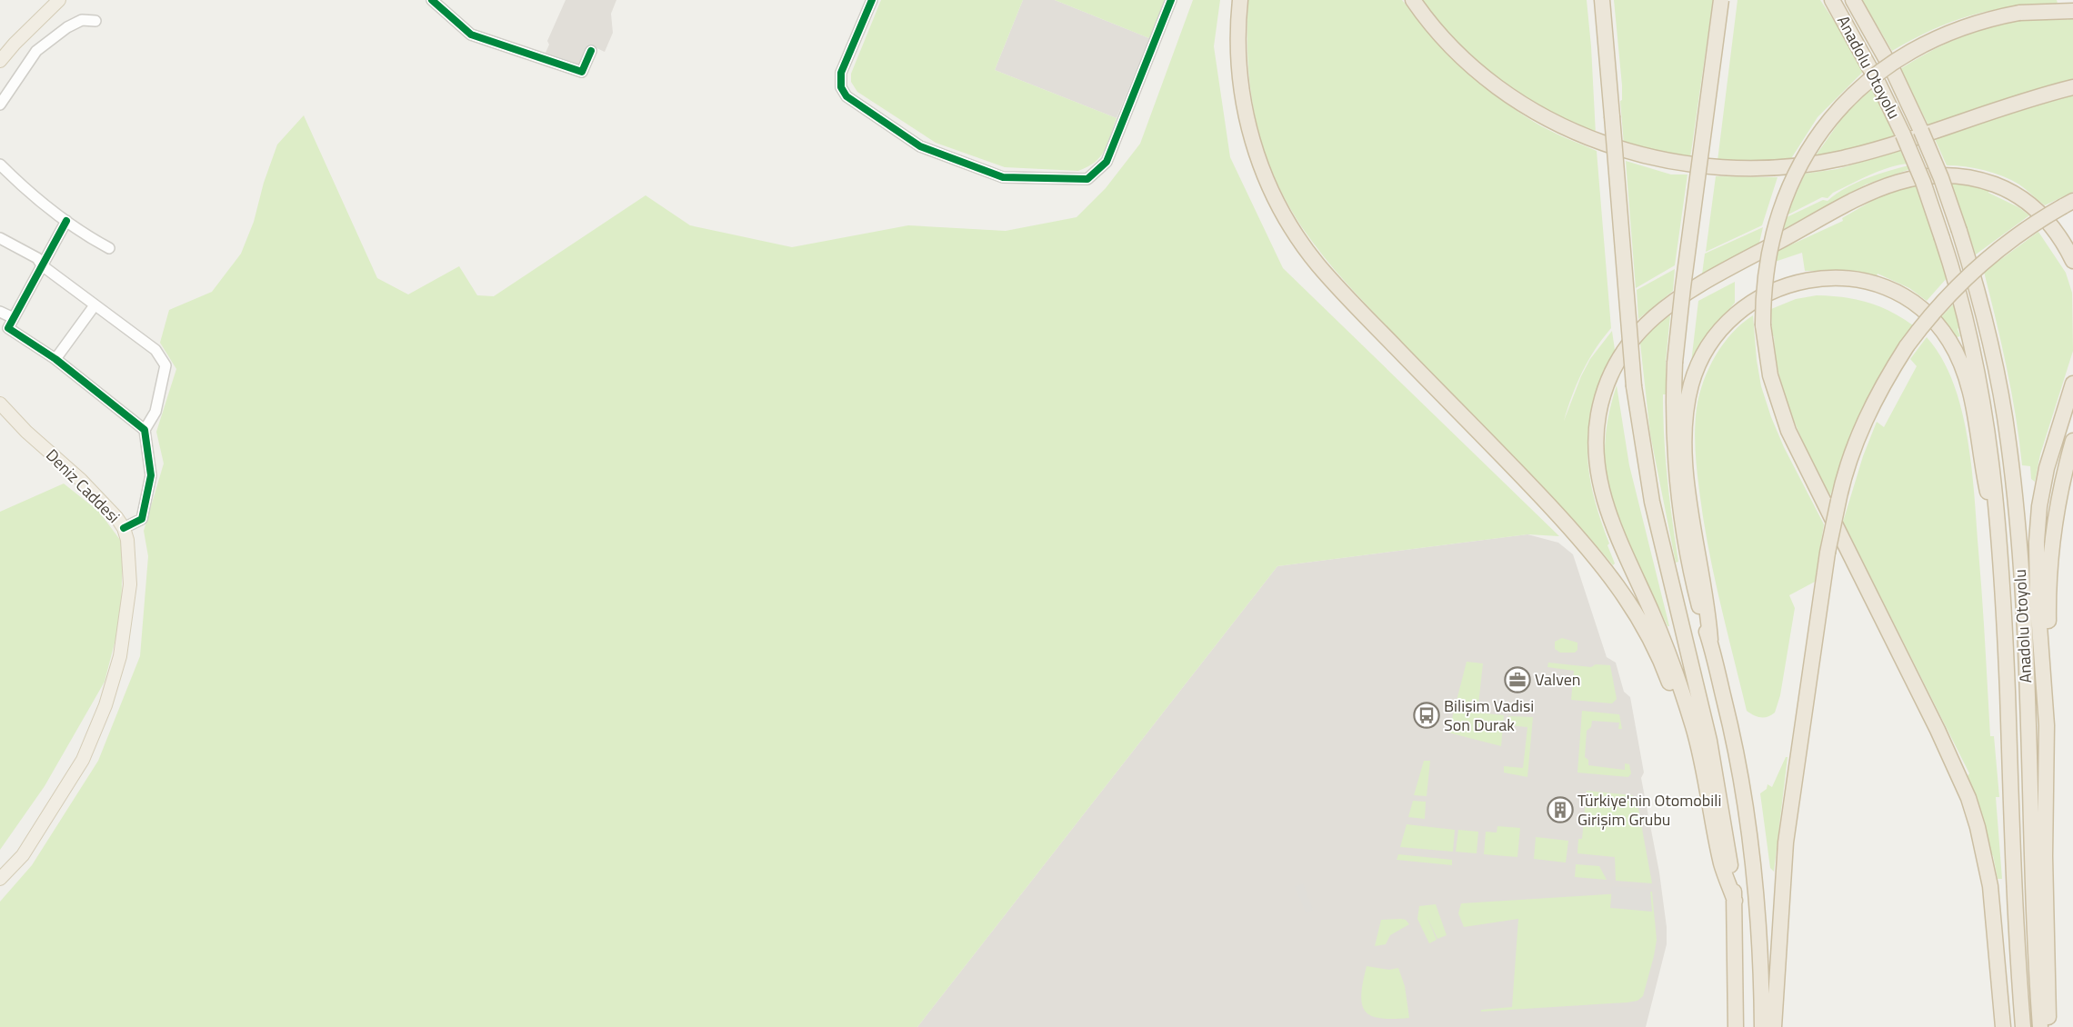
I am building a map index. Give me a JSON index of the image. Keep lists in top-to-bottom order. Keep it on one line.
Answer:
{"streets":{"highway":["Anadolu Otoyolu"],"main road":["Deniz Caddesi"]},"places":{"office":["Valven"],"bus stop":["Bilişim Vadisi Son Durak"],"building":["Türkiye'nin Otomobili Girişim Grubu"]}}
